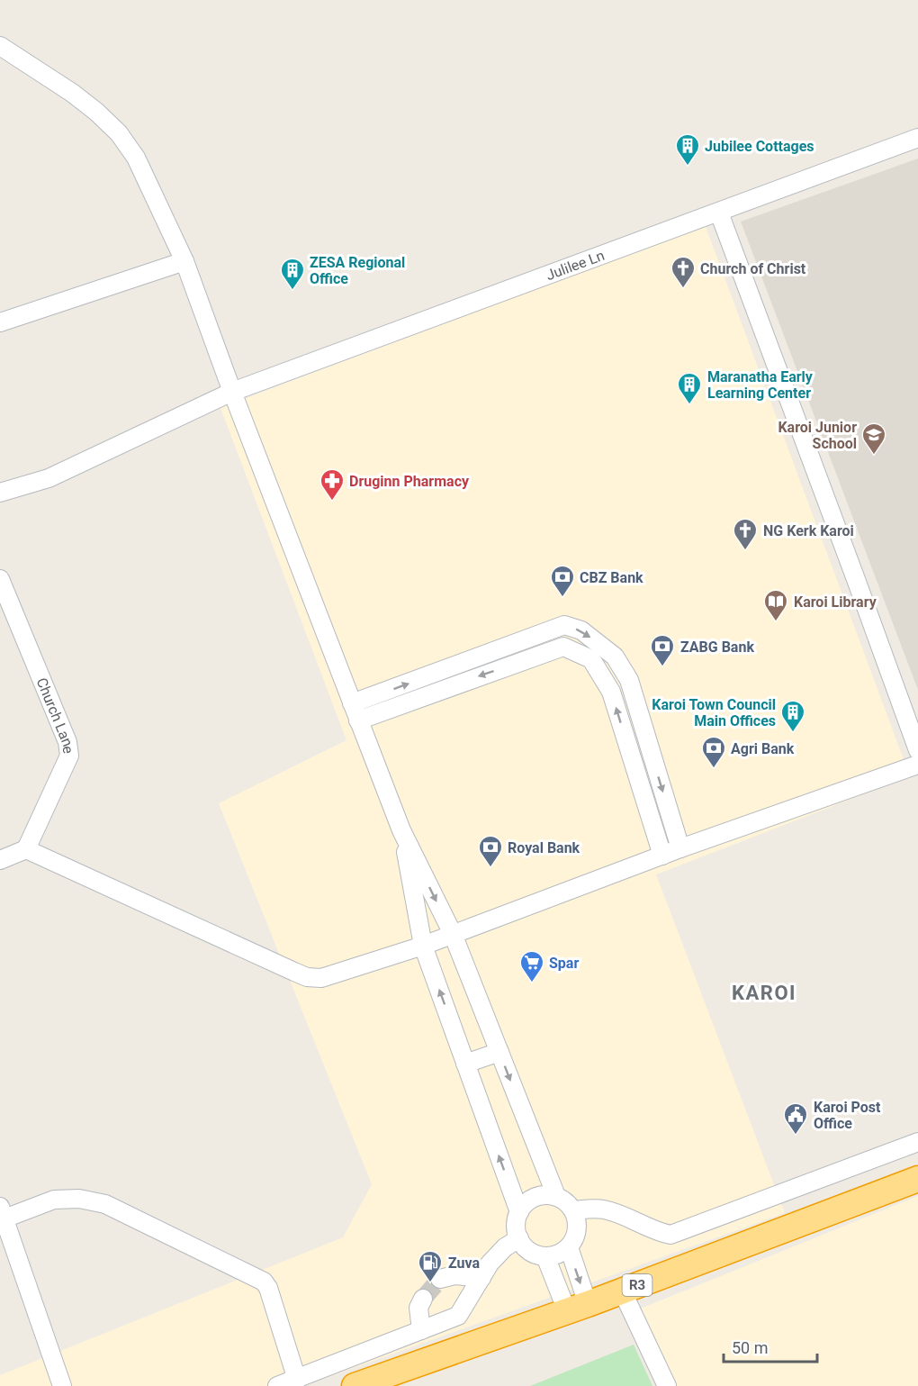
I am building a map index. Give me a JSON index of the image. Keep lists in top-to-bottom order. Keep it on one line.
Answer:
{"streets":{"highway":["R3"],"street":["Julilee Ln","Church Lane"]},"districts":["KAROI"],"places":{"building":["Jubilee Cottages","ZESA Regional Office","Maranatha Early Learning Center","Karoi Town Council Main Offices"],"church":["Church of Christ","NG Kerk Karoi"],"school or university":["Karoi Junior School"],"pharmacy":["Druginn Pharmacy"],"bank":["CBZ Bank","ZABG Bank","Agri Bank","Royal Bank"],"library":["Karoi Library"],"supermarket":["Spar"],"public building":["Karoi Post Office"],"fuel station":["Zuva"]},"scale_bar":"50 m"}
